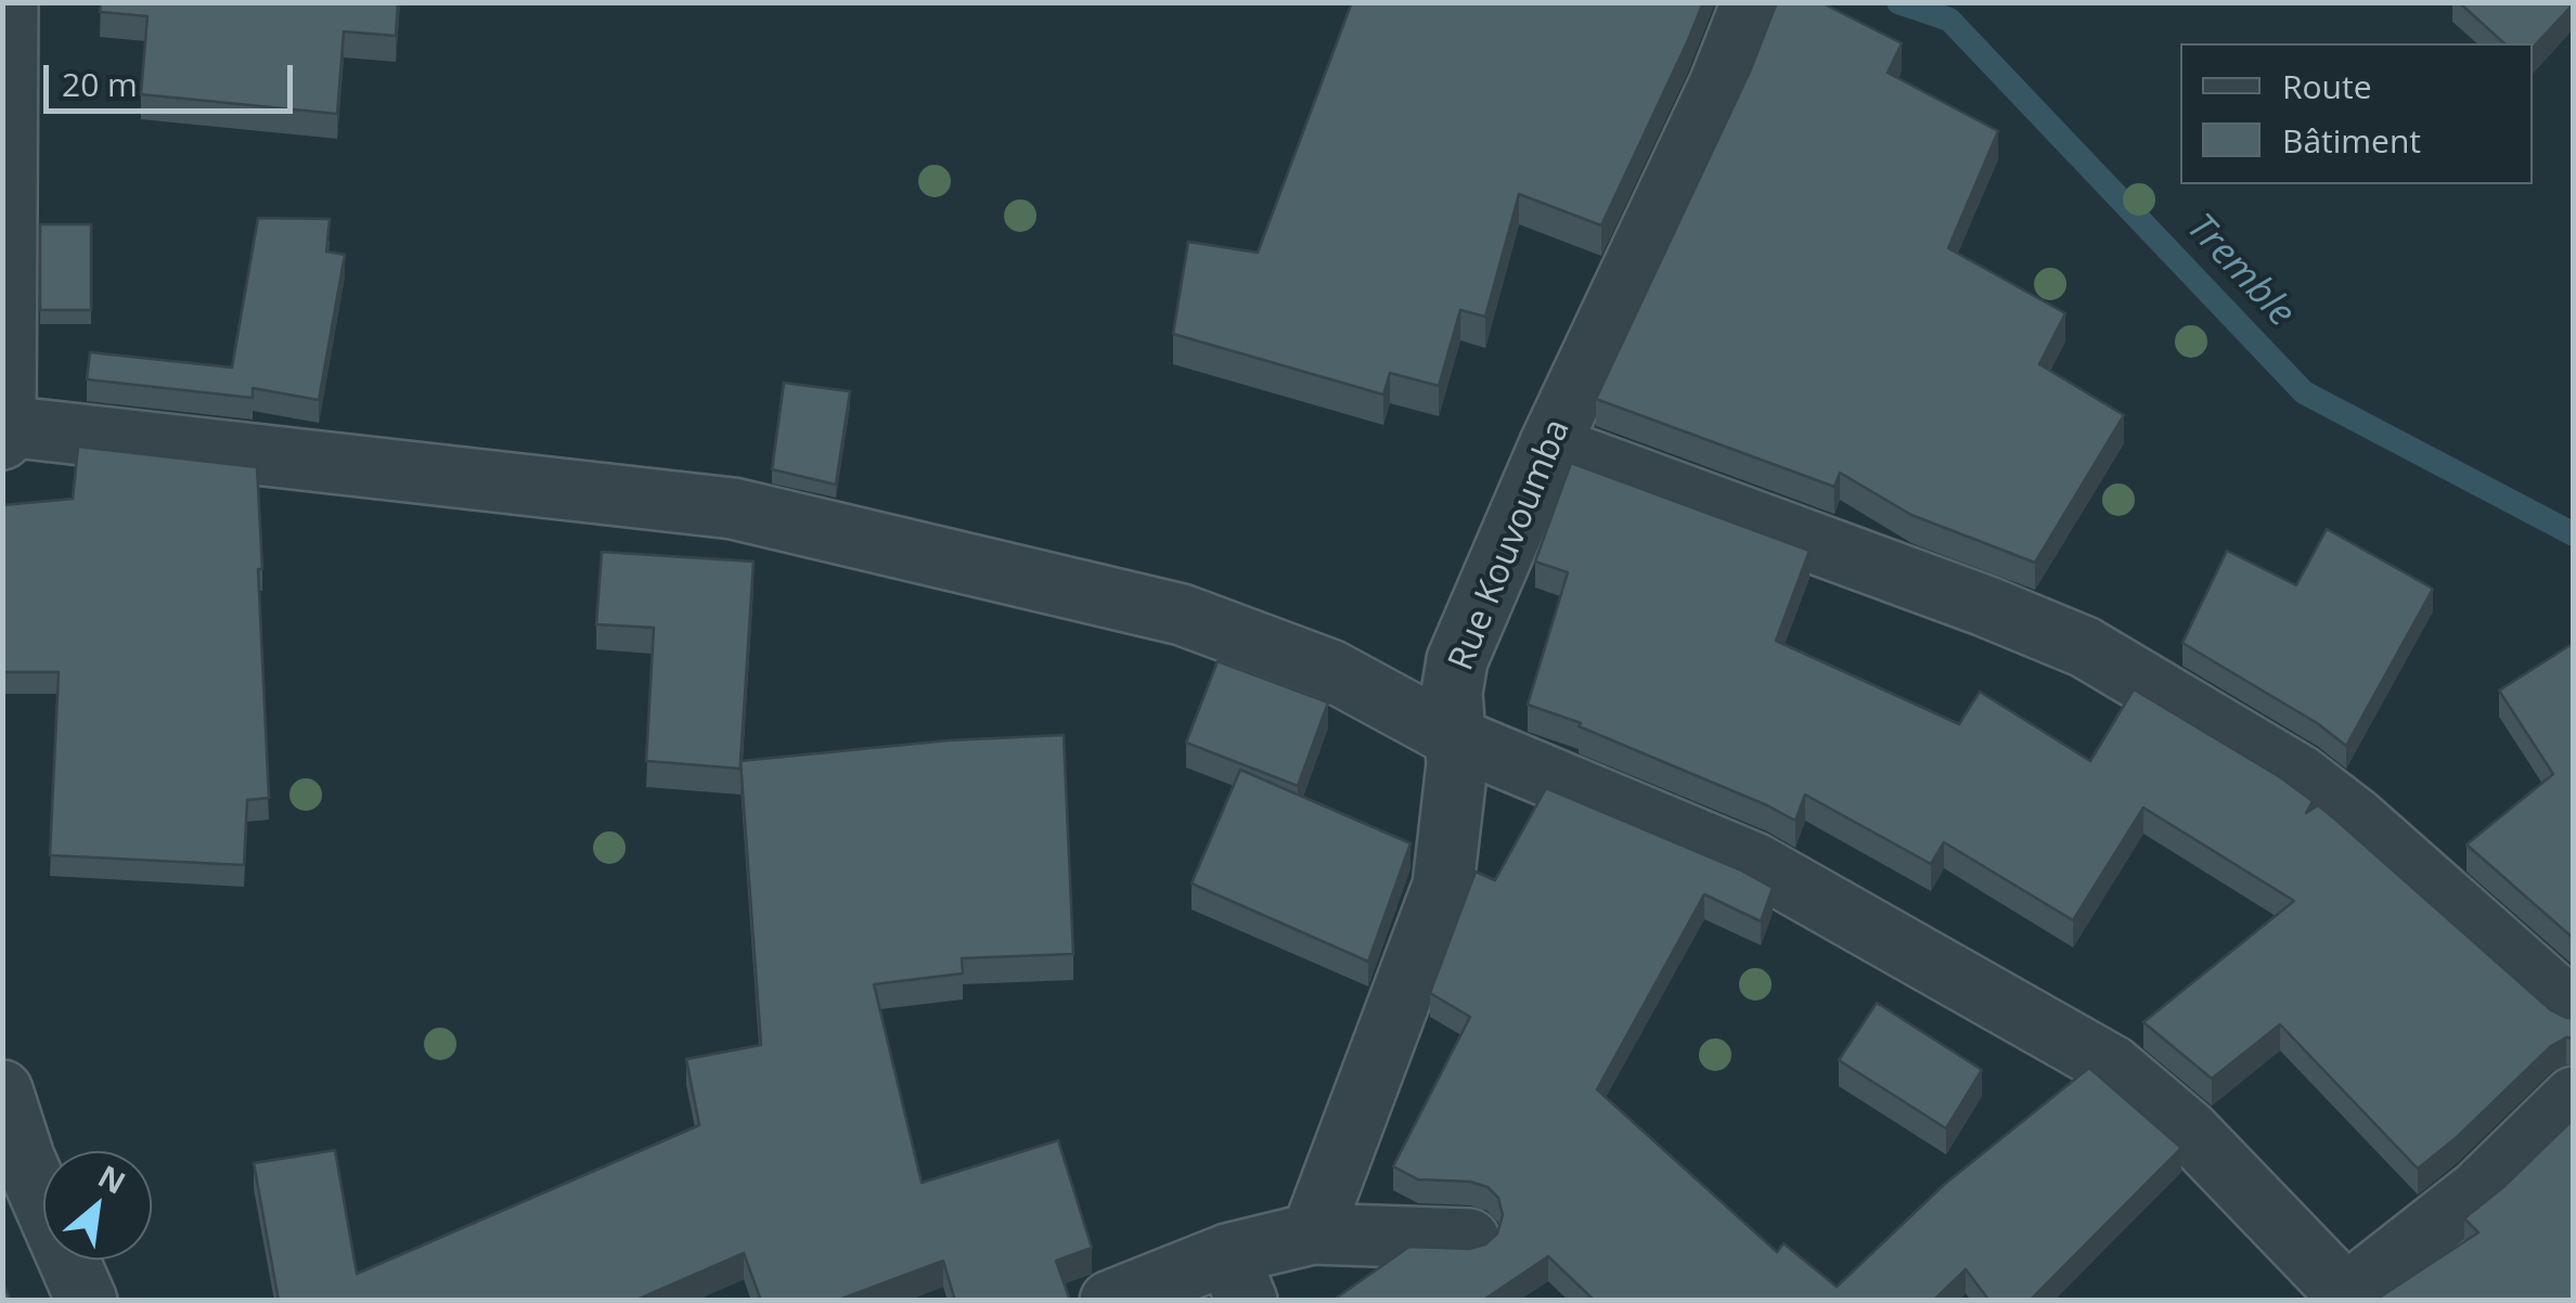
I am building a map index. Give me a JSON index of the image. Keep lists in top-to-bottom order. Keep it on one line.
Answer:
{"streets":{"street":["Rue Kouvoumba"]},"water":["Tremble"],"legend":["Route","Bâtiment"],"scale_bar":"20 m","north":"top right"}
